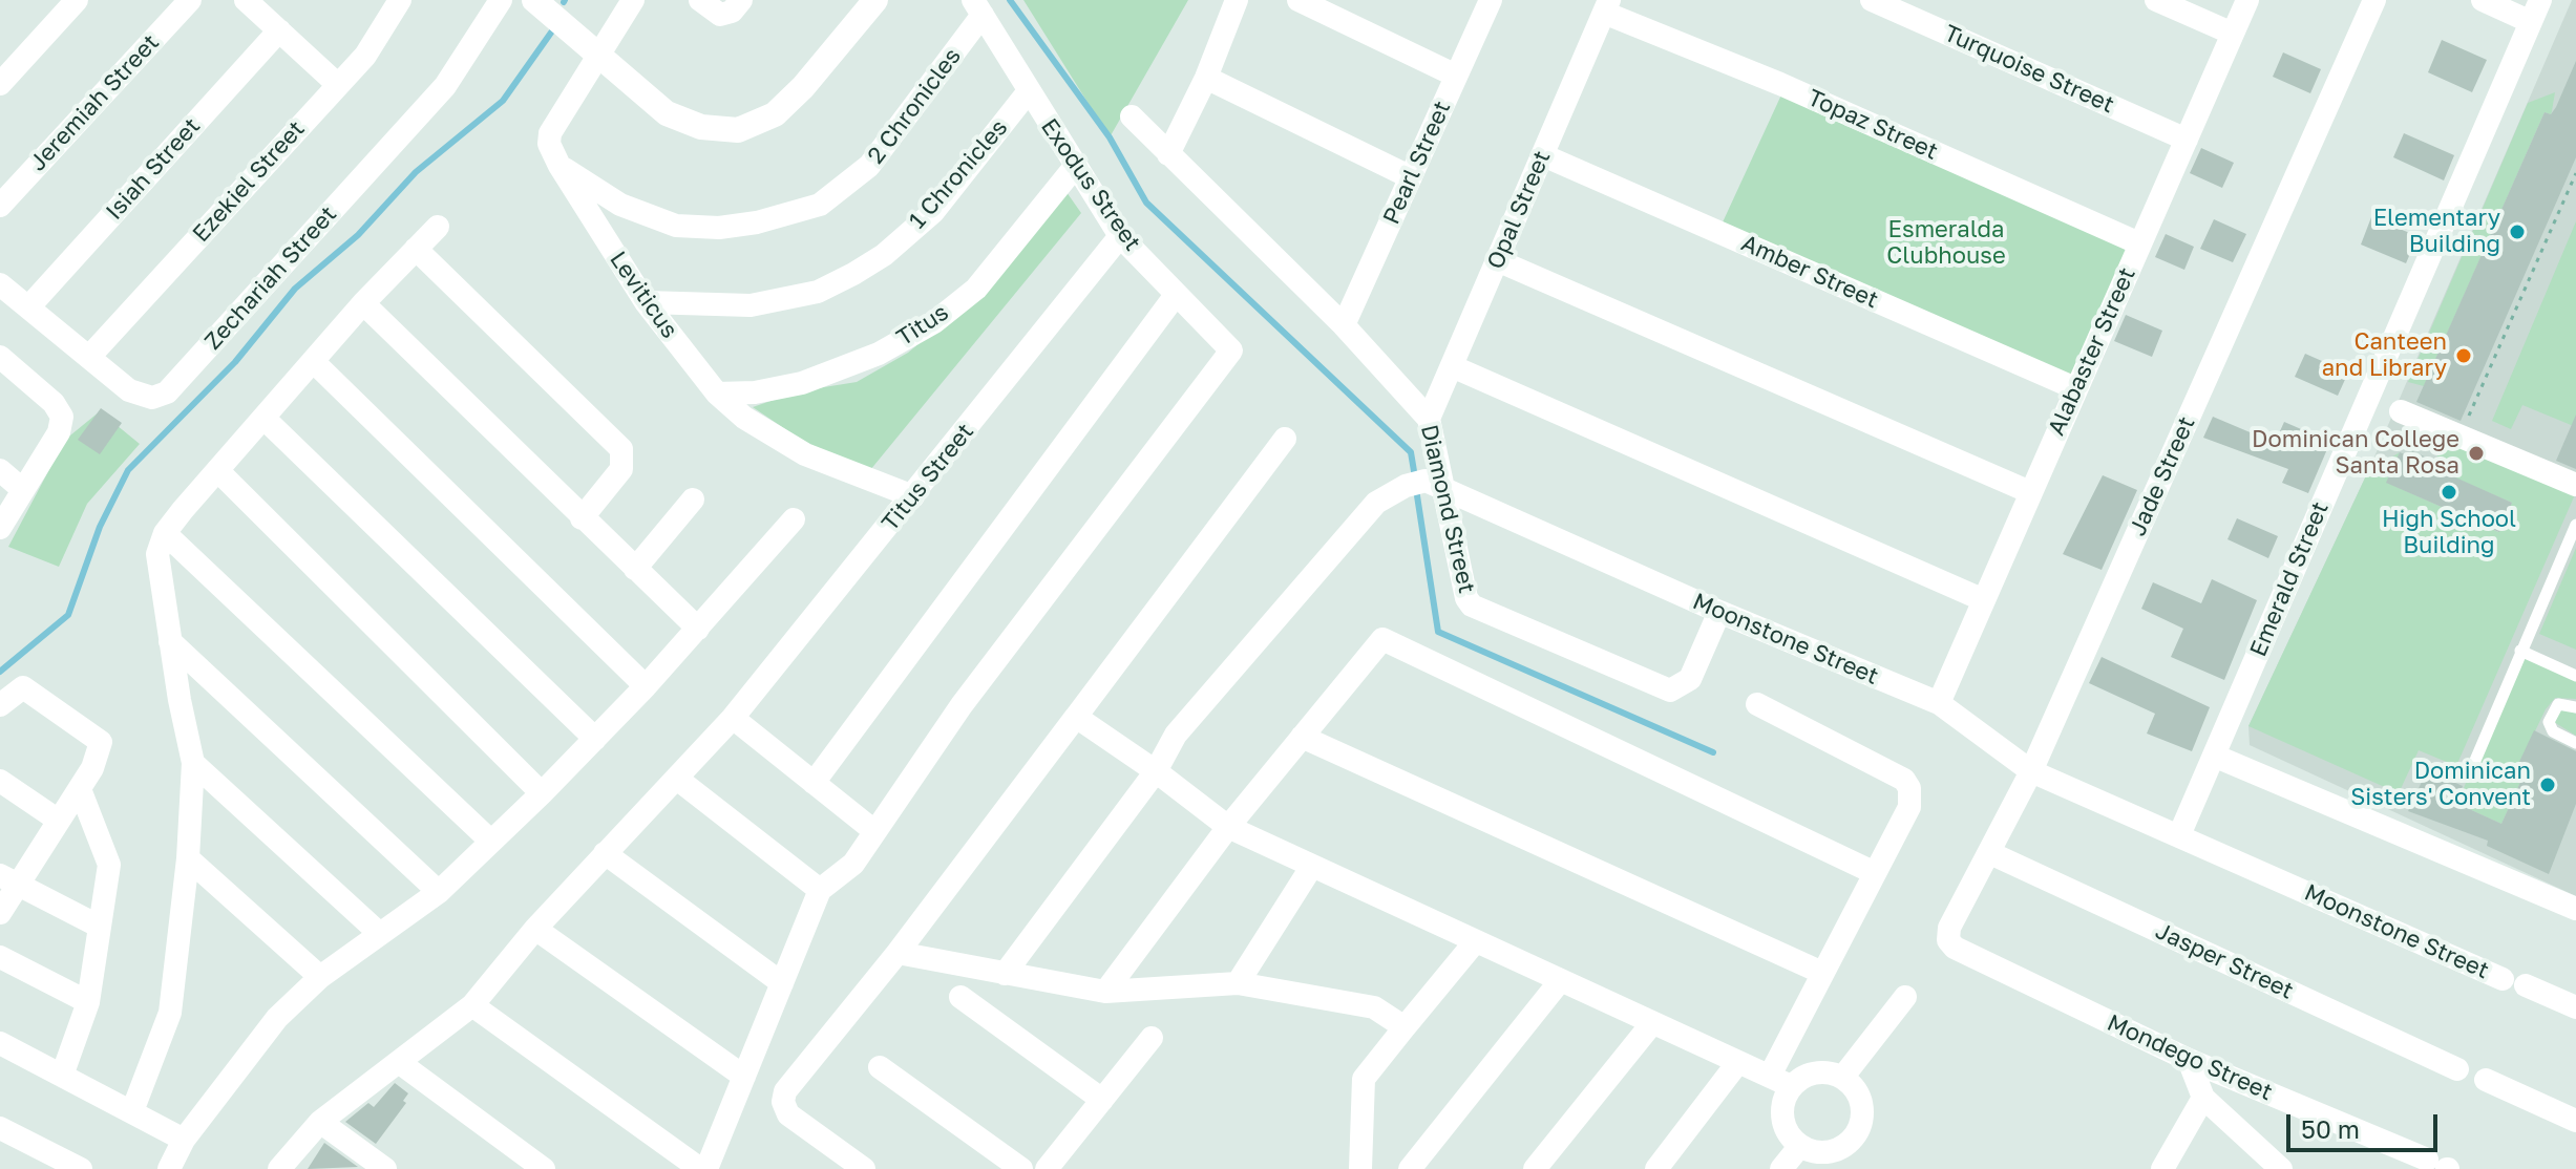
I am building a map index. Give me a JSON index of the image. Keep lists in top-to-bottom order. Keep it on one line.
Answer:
{"streets":{"street":["Turquoise Street","Jeremiah Street","2 Chronicles","Topaz Street","Pearl Street","Isiah Street","1 Chronicles","Ezekiel Street","Exodus Street","Opal Street","Amber Street","Zechariah Street","Leviticus","Titus","Alabaster Street","Jade Street","Titus Street","Diamond Street","Emerald Street","Moonstone Street","Jasper Street","Mondego Street"]},"crossings":[["Turquoise Street","Alabaster Street"],["2 Chronicles","Exodus Street"],["2 Chronicles","Leviticus"],["Topaz Street","Opal Street"],["Topaz Street","Alabaster Street"],["Pearl Street","Diamond Street"],["Isiah Street","Zechariah Street"],["1 Chronicles","Exodus Street"],["1 Chronicles","Leviticus"],["Ezekiel Street","Zechariah Street"],["Exodus Street","Titus"],["Exodus Street","Titus Street"],["Opal Street","Amber Street"],["Opal Street","Diamond Street"],["Amber Street","Alabaster Street"],["Leviticus","Titus"],["Leviticus","Titus Street"],["Alabaster Street","Moonstone Street"],["Jade Street","Moonstone Street"],["Jade Street","Jasper Street"],["Jade Street","Mondego Street"],["Diamond Street","Moonstone Street"],["Emerald Street","Moonstone Street"]],"parks":["Esmeralda Clubhouse"],"places":["Elementary Building","Canteen and Library","Dominican College Santa Rosa","High School Building","Dominican Sisters' Convent"],"scale_bar":"50 m"}
